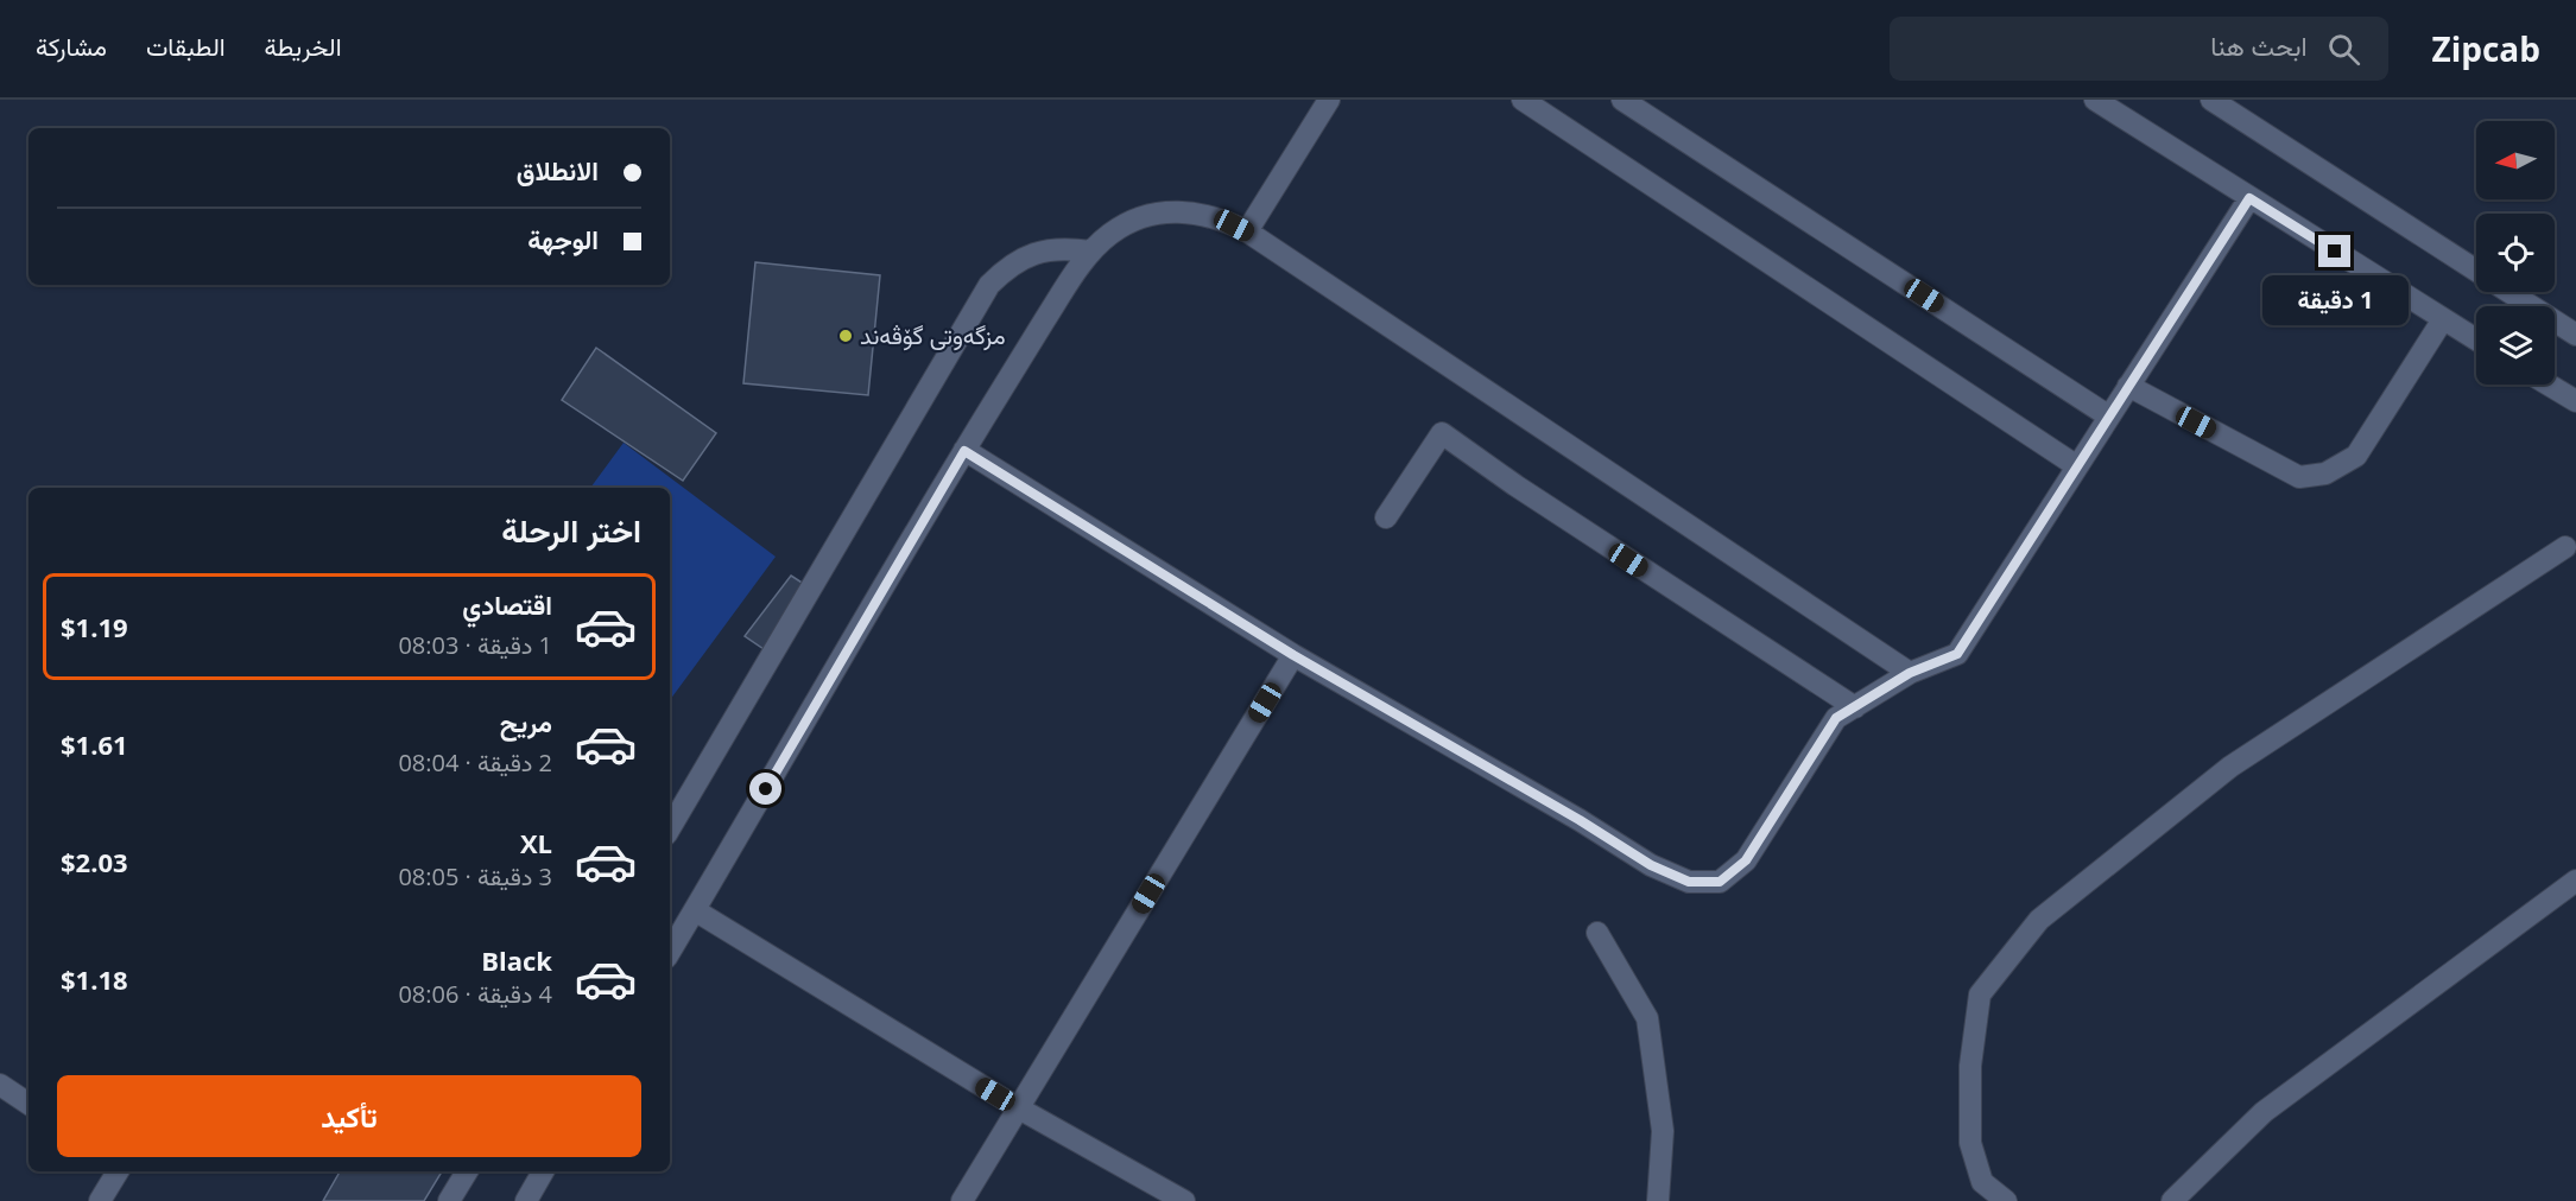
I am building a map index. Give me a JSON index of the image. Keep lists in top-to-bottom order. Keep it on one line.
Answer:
{"places":["مزگەوتی گۆڤەند"],"north":"left","page":{"header":"Zipcab","search":"ابحث هنا","nav":["الخريطة","الطبقات","مشاركة"],"banner":["الانطلاق","الوجهة"],"bubble":"1 دقيقة","heading":"اختر الرحلة","list":[{"name":"اقتصادي","note":"1 دقيقة · 08:03","value":"$1.19"},{"name":"مريح","note":"2 دقيقة · 08:04","value":"$1.61"},{"name":"XL","note":"3 دقيقة · 08:05","value":"$2.03"},{"name":"Black","note":"4 دقيقة · 08:06","value":"$1.18"}],"buttons":"تأكيد"}}
